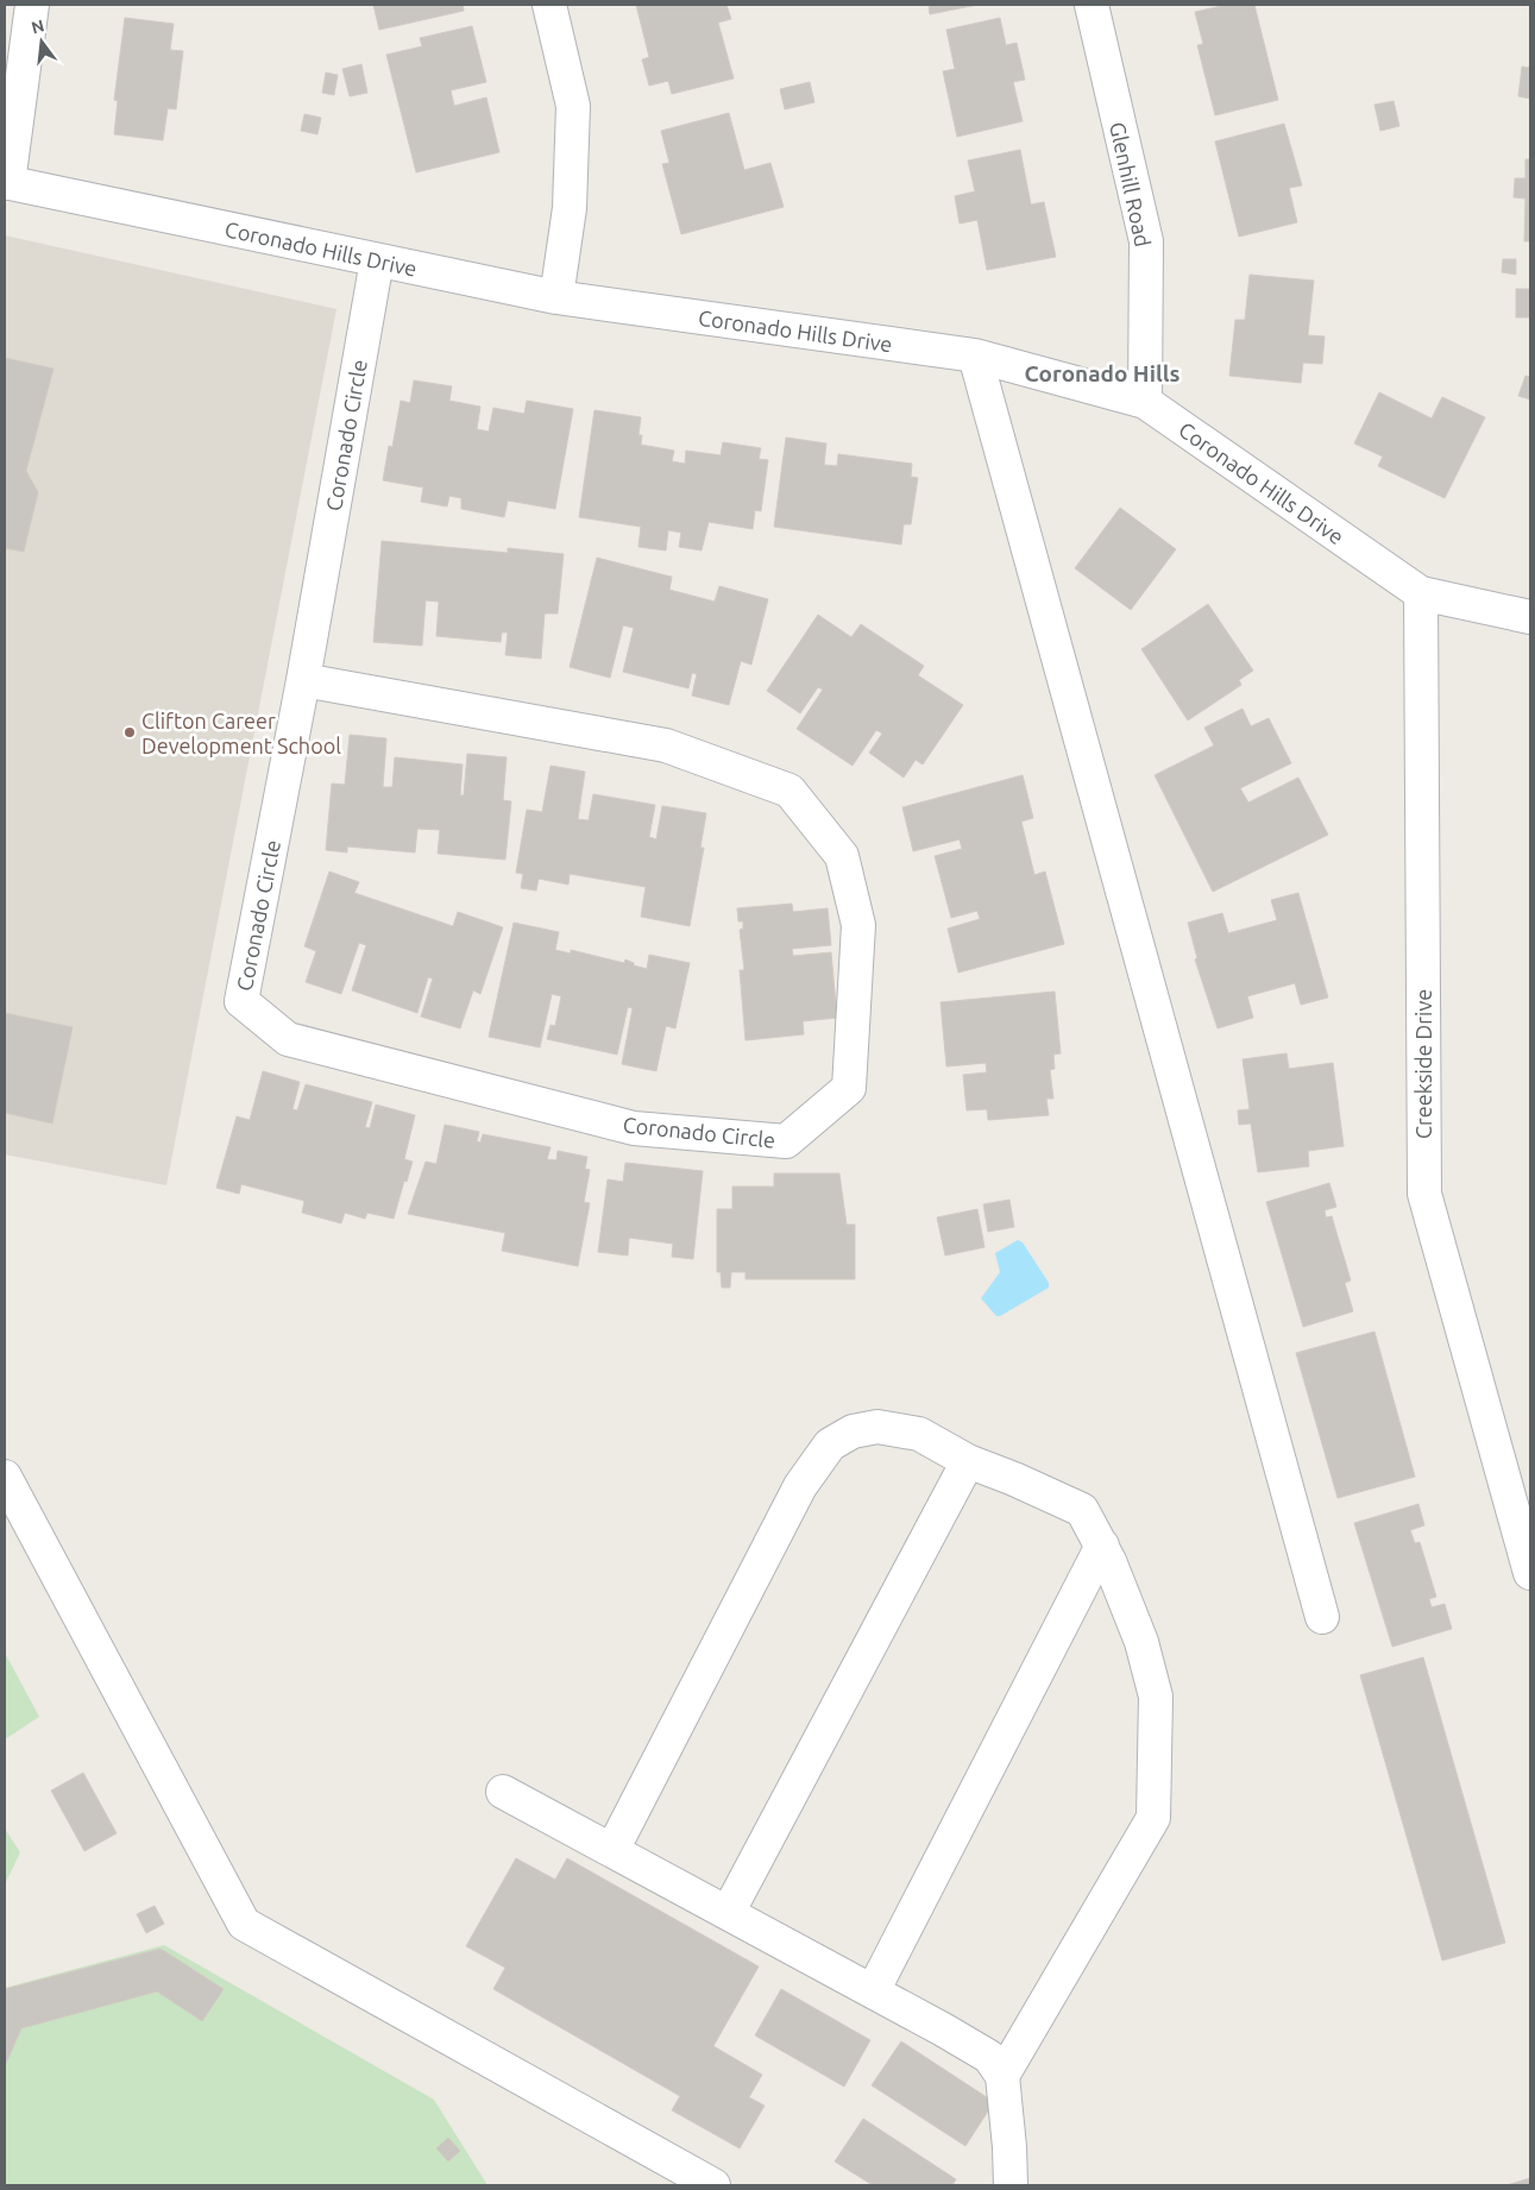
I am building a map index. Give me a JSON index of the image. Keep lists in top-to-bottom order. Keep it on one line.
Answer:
{"streets":{"street":["Glenhill Road","Coronado Hills Drive","Coronado Circle","Creekside Drive"]},"crossings":[["Glenhill Road","Coronado Hills Drive"],["Coronado Hills Drive","Coronado Circle"],["Coronado Hills Drive","Creekside Drive"]],"districts":["Coronado Hills"],"places":["Clifton Career Development School"],"north":"top"}
